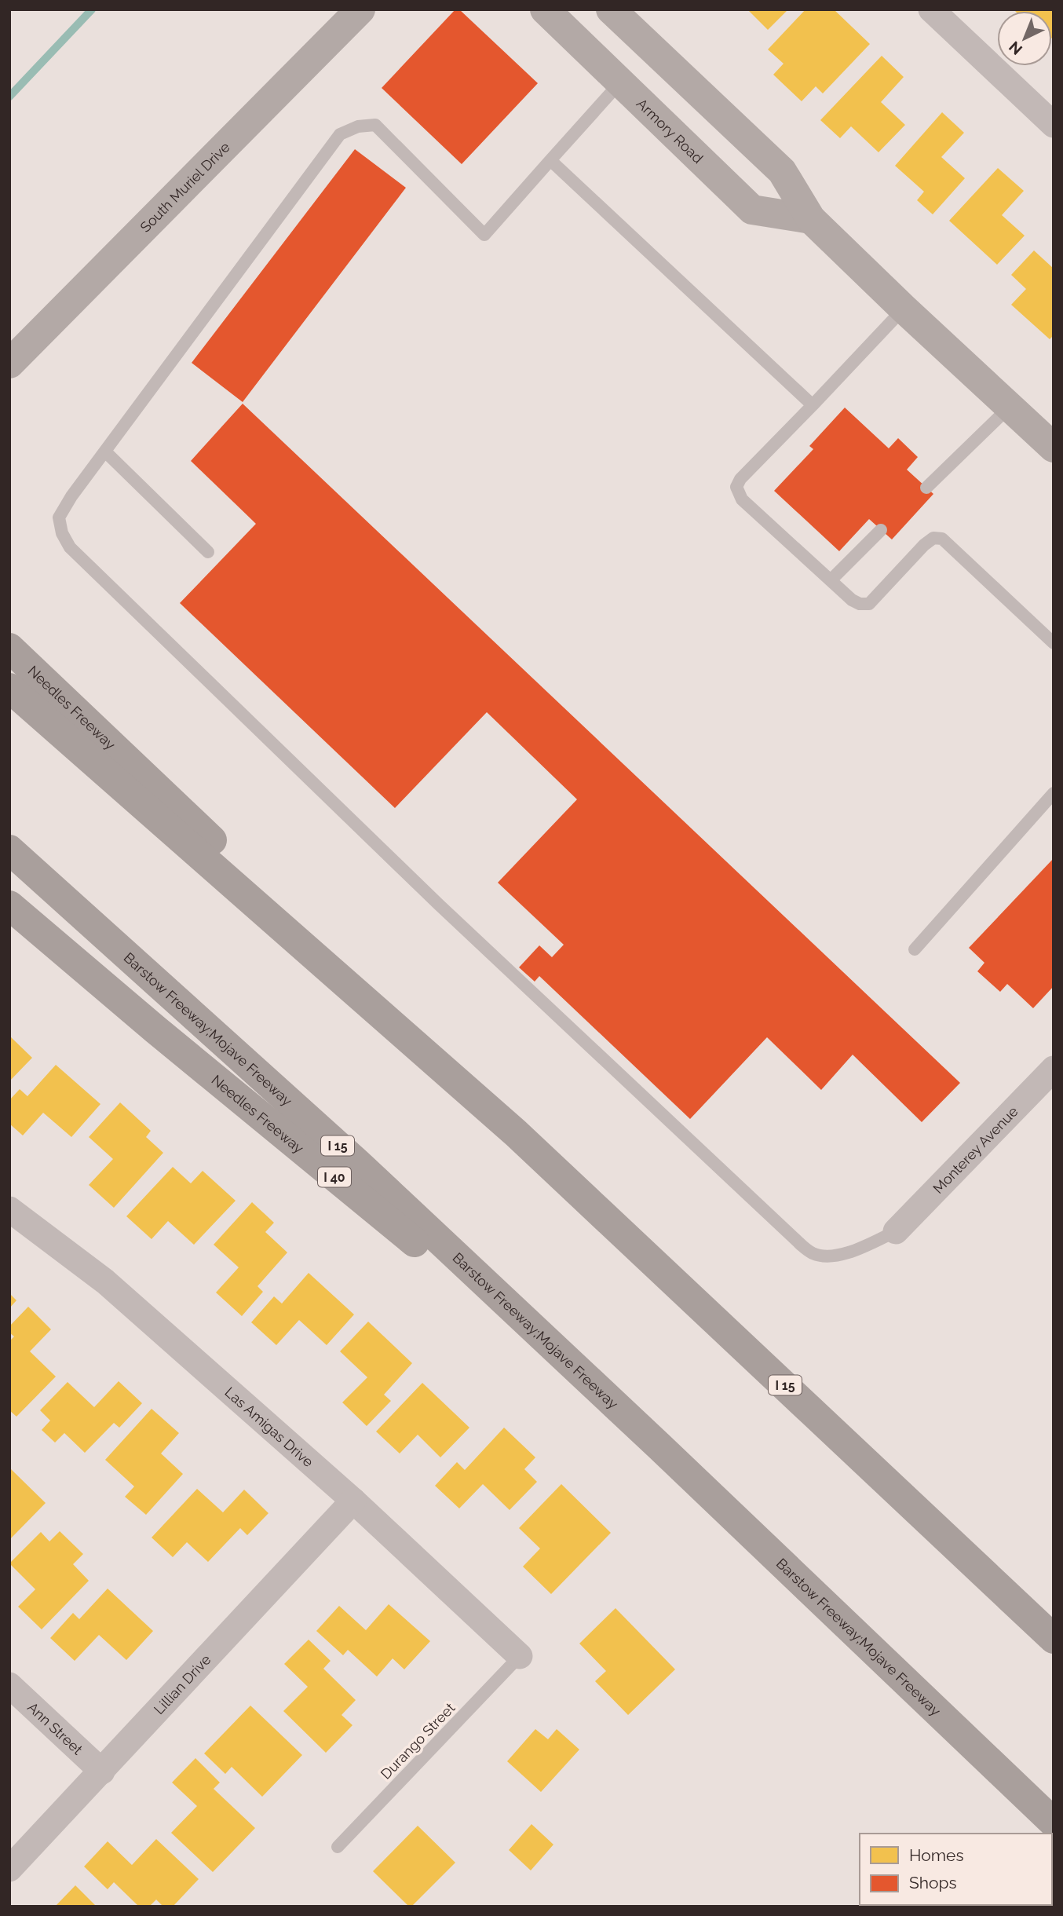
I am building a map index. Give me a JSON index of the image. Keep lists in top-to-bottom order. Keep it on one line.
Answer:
{"streets":{"highway":["Needles Freeway","Barstow Freeway;Mojave Freeway","I 15","I 40"],"main road":["Armory Road","South Muriel Drive"],"street":["Monterey Avenue","Las Amigas Drive","Lillian Drive","Ann Street"],"lane":["Durango Street"]},"crossings":[["Needles Freeway","Barstow Freeway;Mojave Freeway"],["Needles Freeway","I 15"],["Las Amigas Drive","Lillian Drive"],["Las Amigas Drive","Durango Street"],["Lillian Drive","Ann Street"]],"legend":["Homes","Shops"],"north":"bottom left"}
